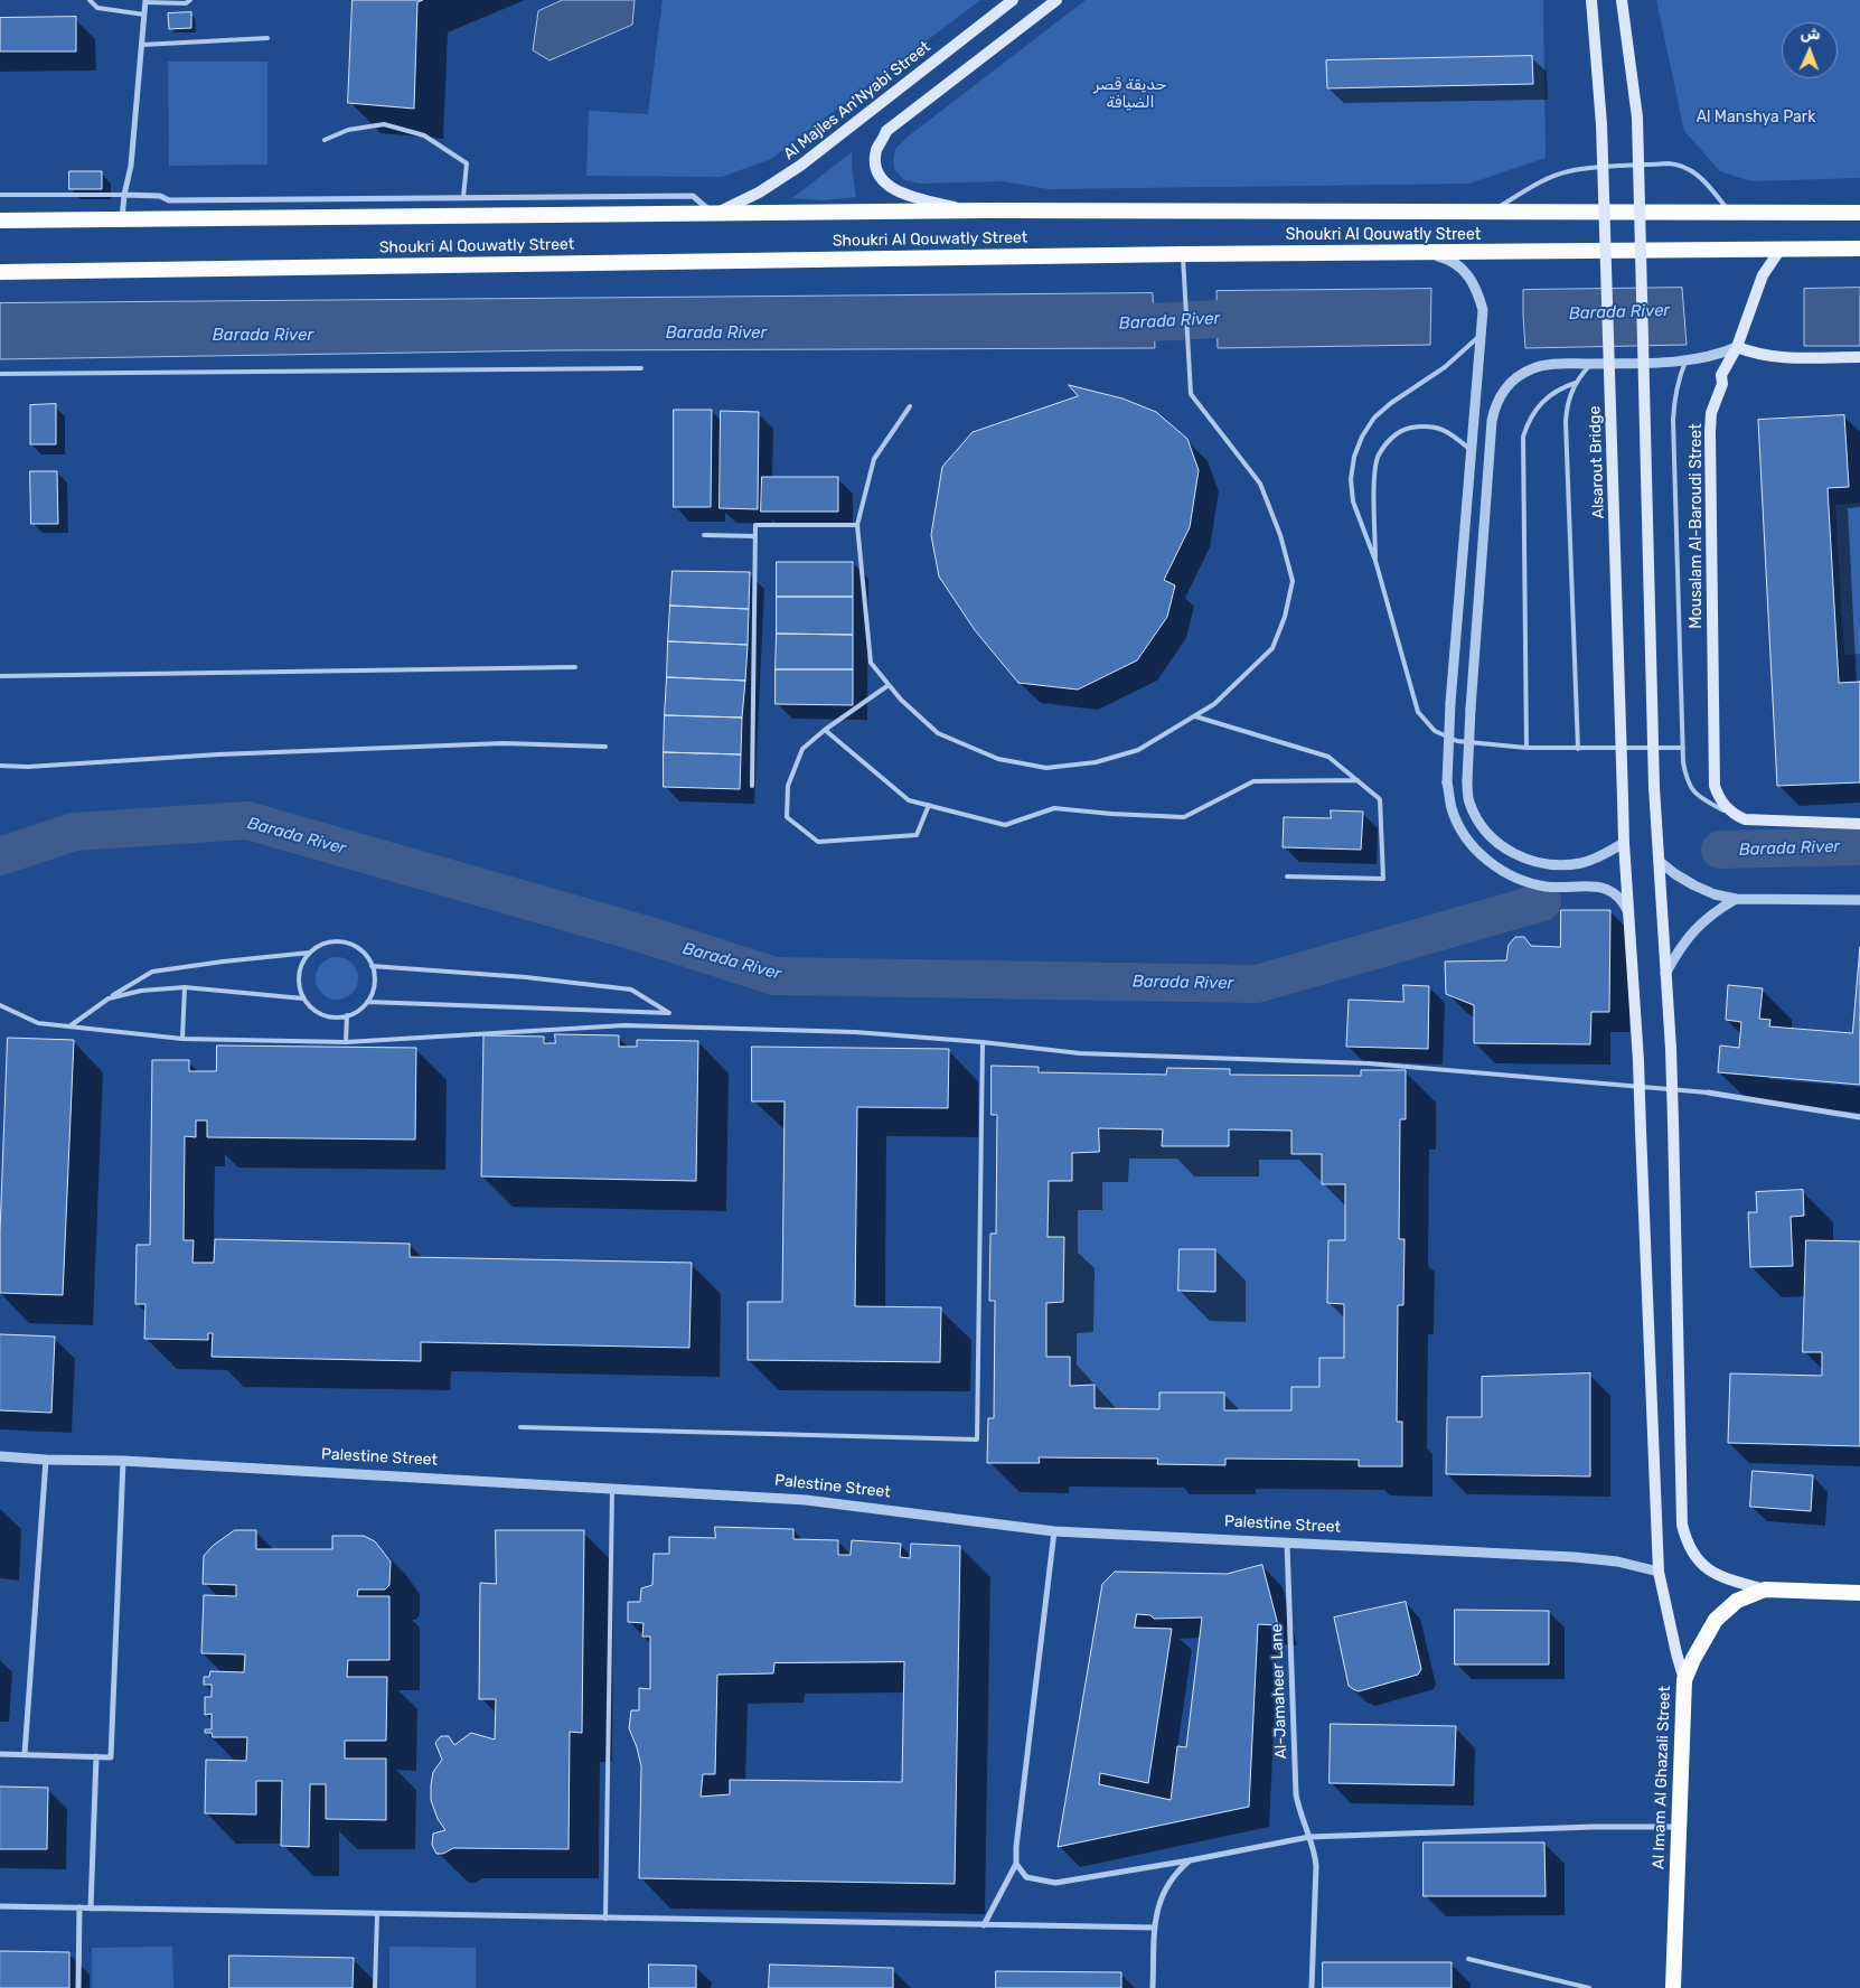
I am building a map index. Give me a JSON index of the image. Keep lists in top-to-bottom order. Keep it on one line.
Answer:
{"streets":{"highway":["Shoukri Al Qouwatly Street","Al Imam Al Ghazali Street"],"main road":["Al Majles An'Nyabi Street","Alsarout Bridge","Mousalam Al-Baroudi Street"],"street":["Palestine Street","Al-Jamaheer Lane"]},"crossings":[["Al Majles An'Nyabi Street","Shoukri Al Qouwatly Street"],["Shoukri Al Qouwatly Street","Mousalam Al-Baroudi Street"],["Alsarout Bridge","Al Imam Al Ghazali Street"],["Palestine Street","Al-Jamaheer Lane"],["Palestine Street","Al Imam Al Ghazali Street"]],"water":["Barada River"],"parks":["حديقة قصر الضيافة","Al Manshya Park"],"north":"top"}
